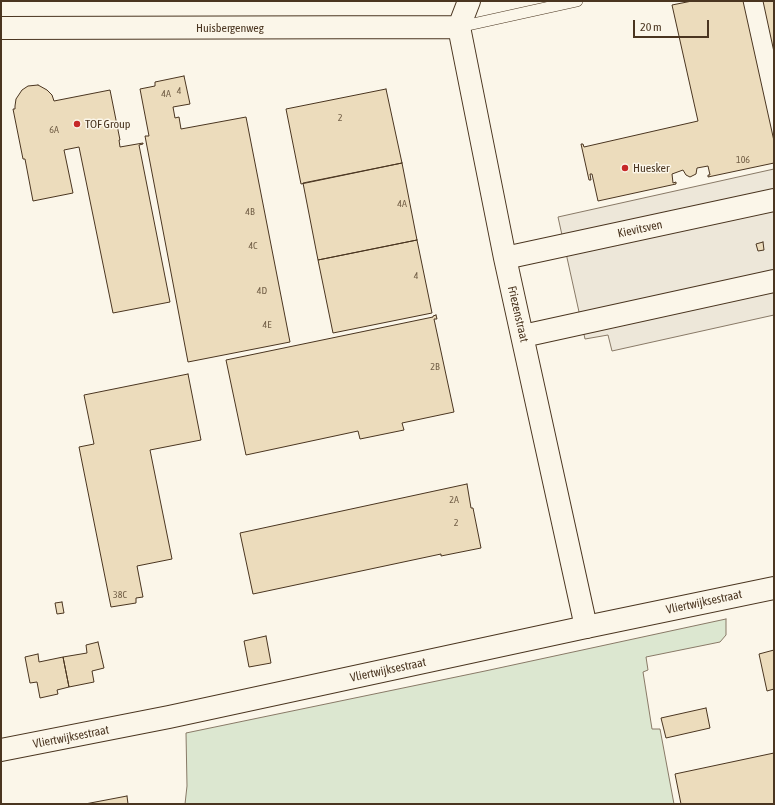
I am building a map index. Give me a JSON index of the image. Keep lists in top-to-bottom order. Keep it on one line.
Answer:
{"streets":{"street":["Huisbergenweg","Kievitsven","Friezenstraat","Vliertwijksestraat"]},"crossings":[["Huisbergenweg","Friezenstraat"],["Kievitsven","Friezenstraat"],["Friezenstraat","Vliertwijksestraat"]],"places":["TOF Group","Huesker"],"house_numbers":["4","4A","2","6A","106","4A","4B","4C","4","4D","4E","2B","2A","2","38C"],"scale_bar":"20 m"}
